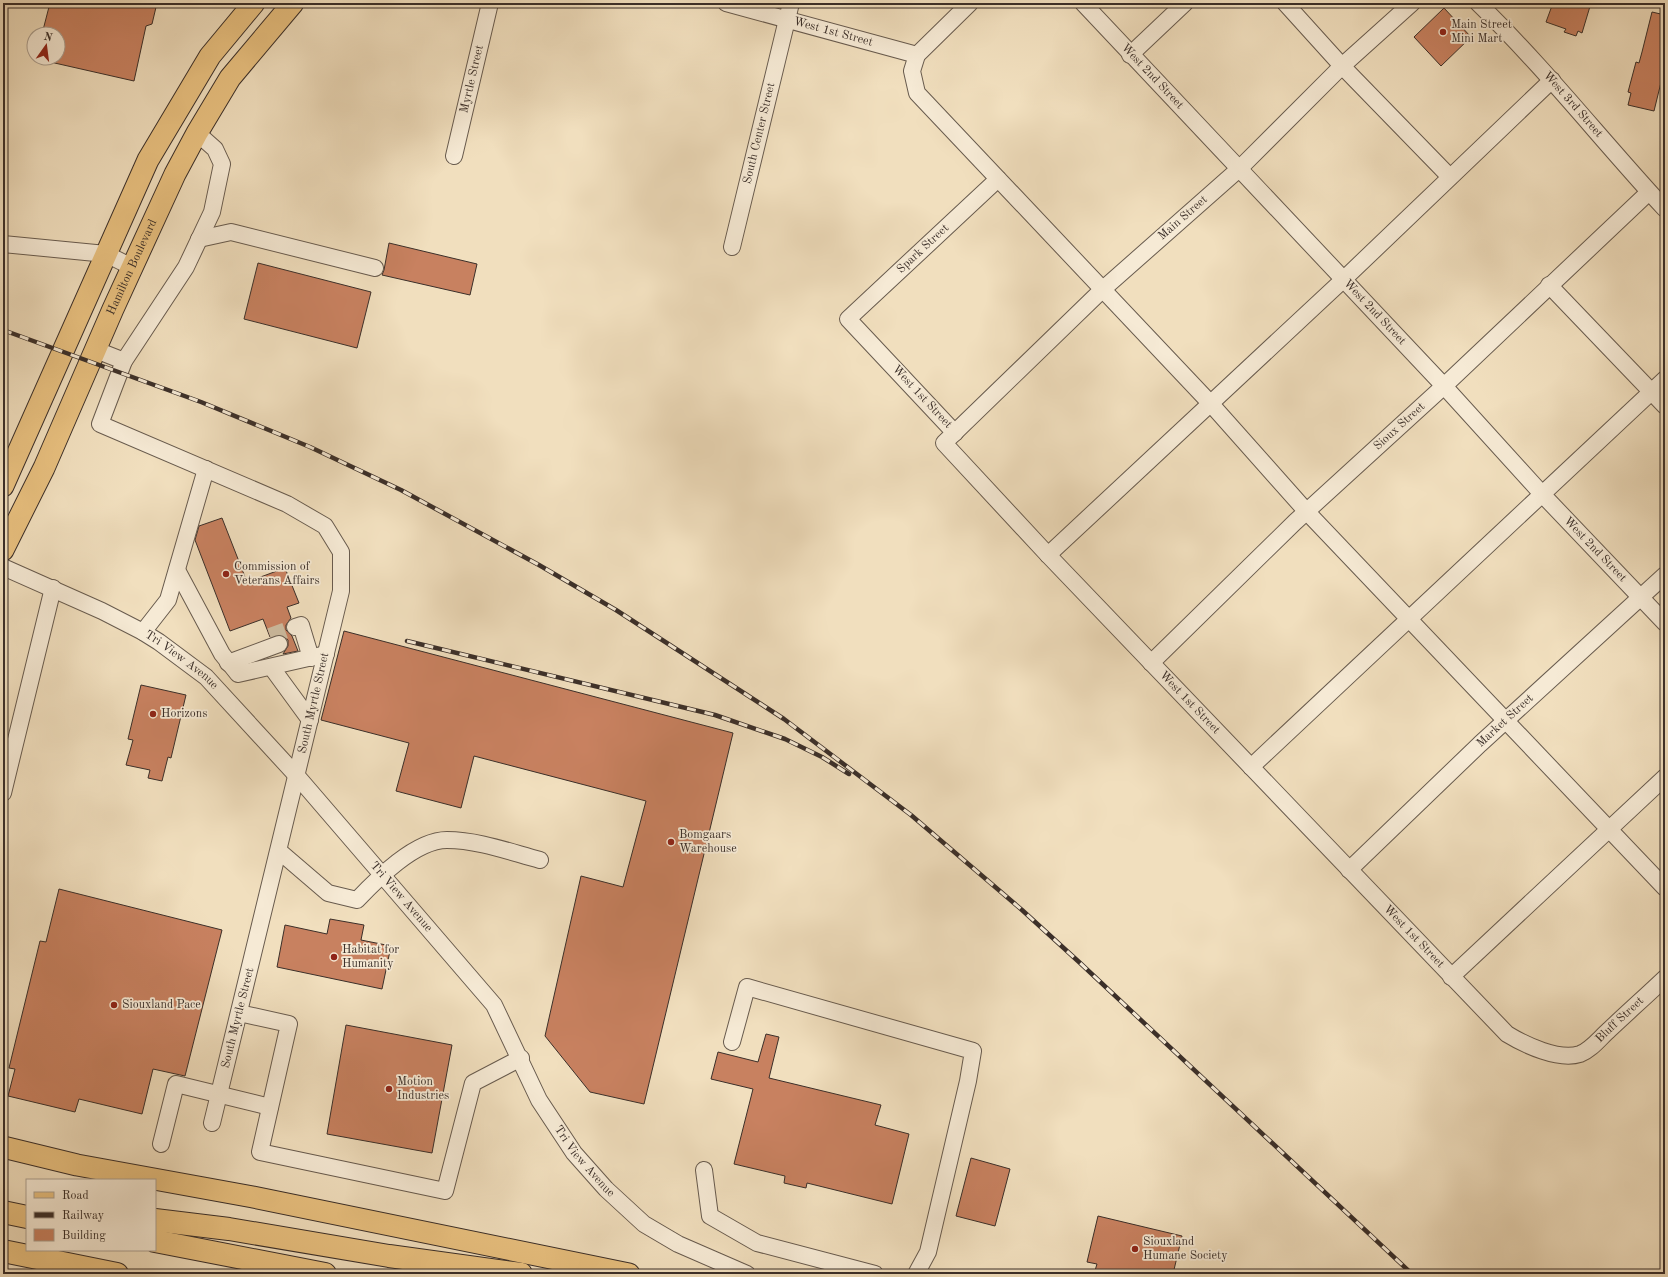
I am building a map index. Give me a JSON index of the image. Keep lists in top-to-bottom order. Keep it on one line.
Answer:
{"streets":{"main road":["Hamilton Boulevard"],"street":["West 1st Street","West 2nd Street","Myrtle Street","West 3rd Street","South Center Street","Main Street","Spark Street","Sioux Street","Tri View Avenue","South Myrtle Street","Market Street","Bluff Street"]},"crossings":[["West 1st Street","South Center Street"],["West 1st Street","Main Street"],["West 1st Street","Spark Street"],["West 1st Street","Sioux Street"],["West 1st Street","Market Street"],["West 1st Street","Bluff Street"],["West 2nd Street","Main Street"],["West 2nd Street","Sioux Street"],["West 2nd Street","Market Street"],["West 3rd Street","Sioux Street"],["Tri View Avenue","South Myrtle Street"]],"places":["Main Street Mini Mart","Commission of Veterans Affairs","Horizons","Bomgaars Warehouse","Habitat for Humanity","Siouxland Pace","Motion Industries","Siouxland Humane Society"],"legend":["Road","Railway","Building"],"north":"top"}
